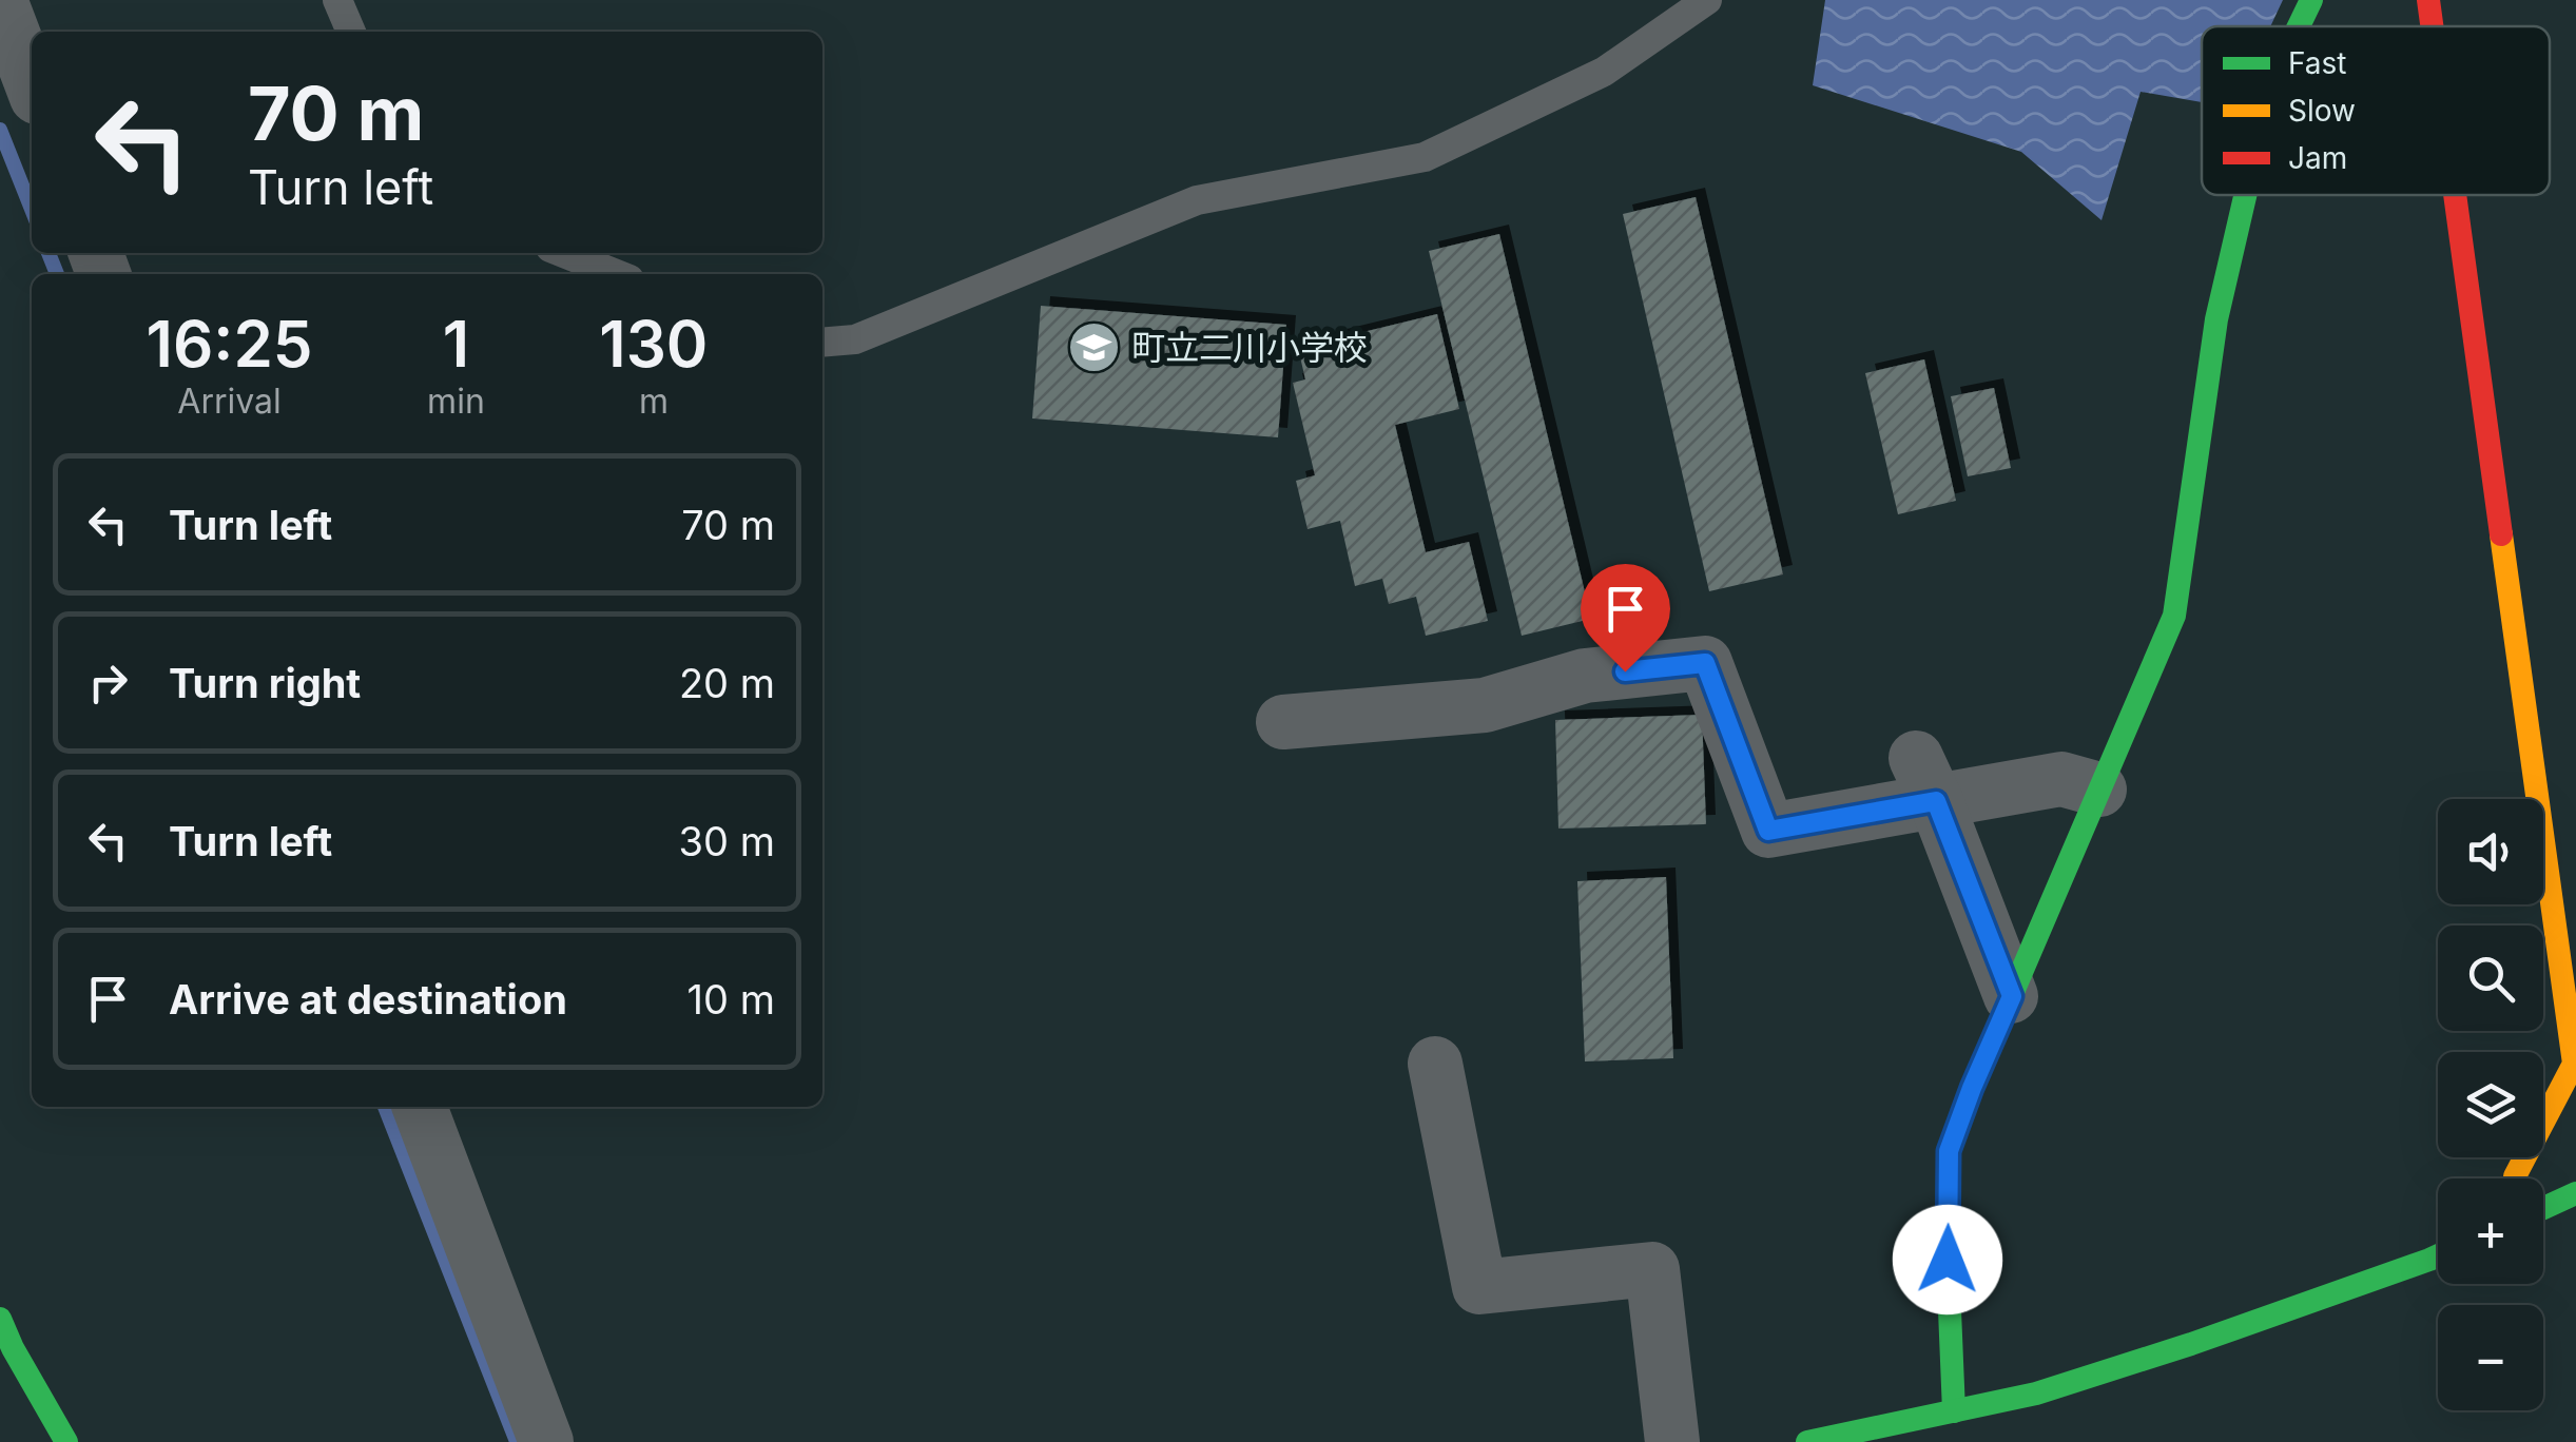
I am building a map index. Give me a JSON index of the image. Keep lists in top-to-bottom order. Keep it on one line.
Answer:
{"places":{"school or university":["町立二川小学校"]},"legend":["Fast","Slow","Jam"],"page":{"turn":["70 m","Turn left"],"eta":["16:25","Arrival","1","min","130","m"],"list":[{"name":"Turn left","value":"70 m"},{"name":"Turn right","value":"20 m"},{"name":"Turn left","value":"30 m"},{"name":"Arrive at destination","value":"10 m"}],"map_buttons":["+","−"]}}
